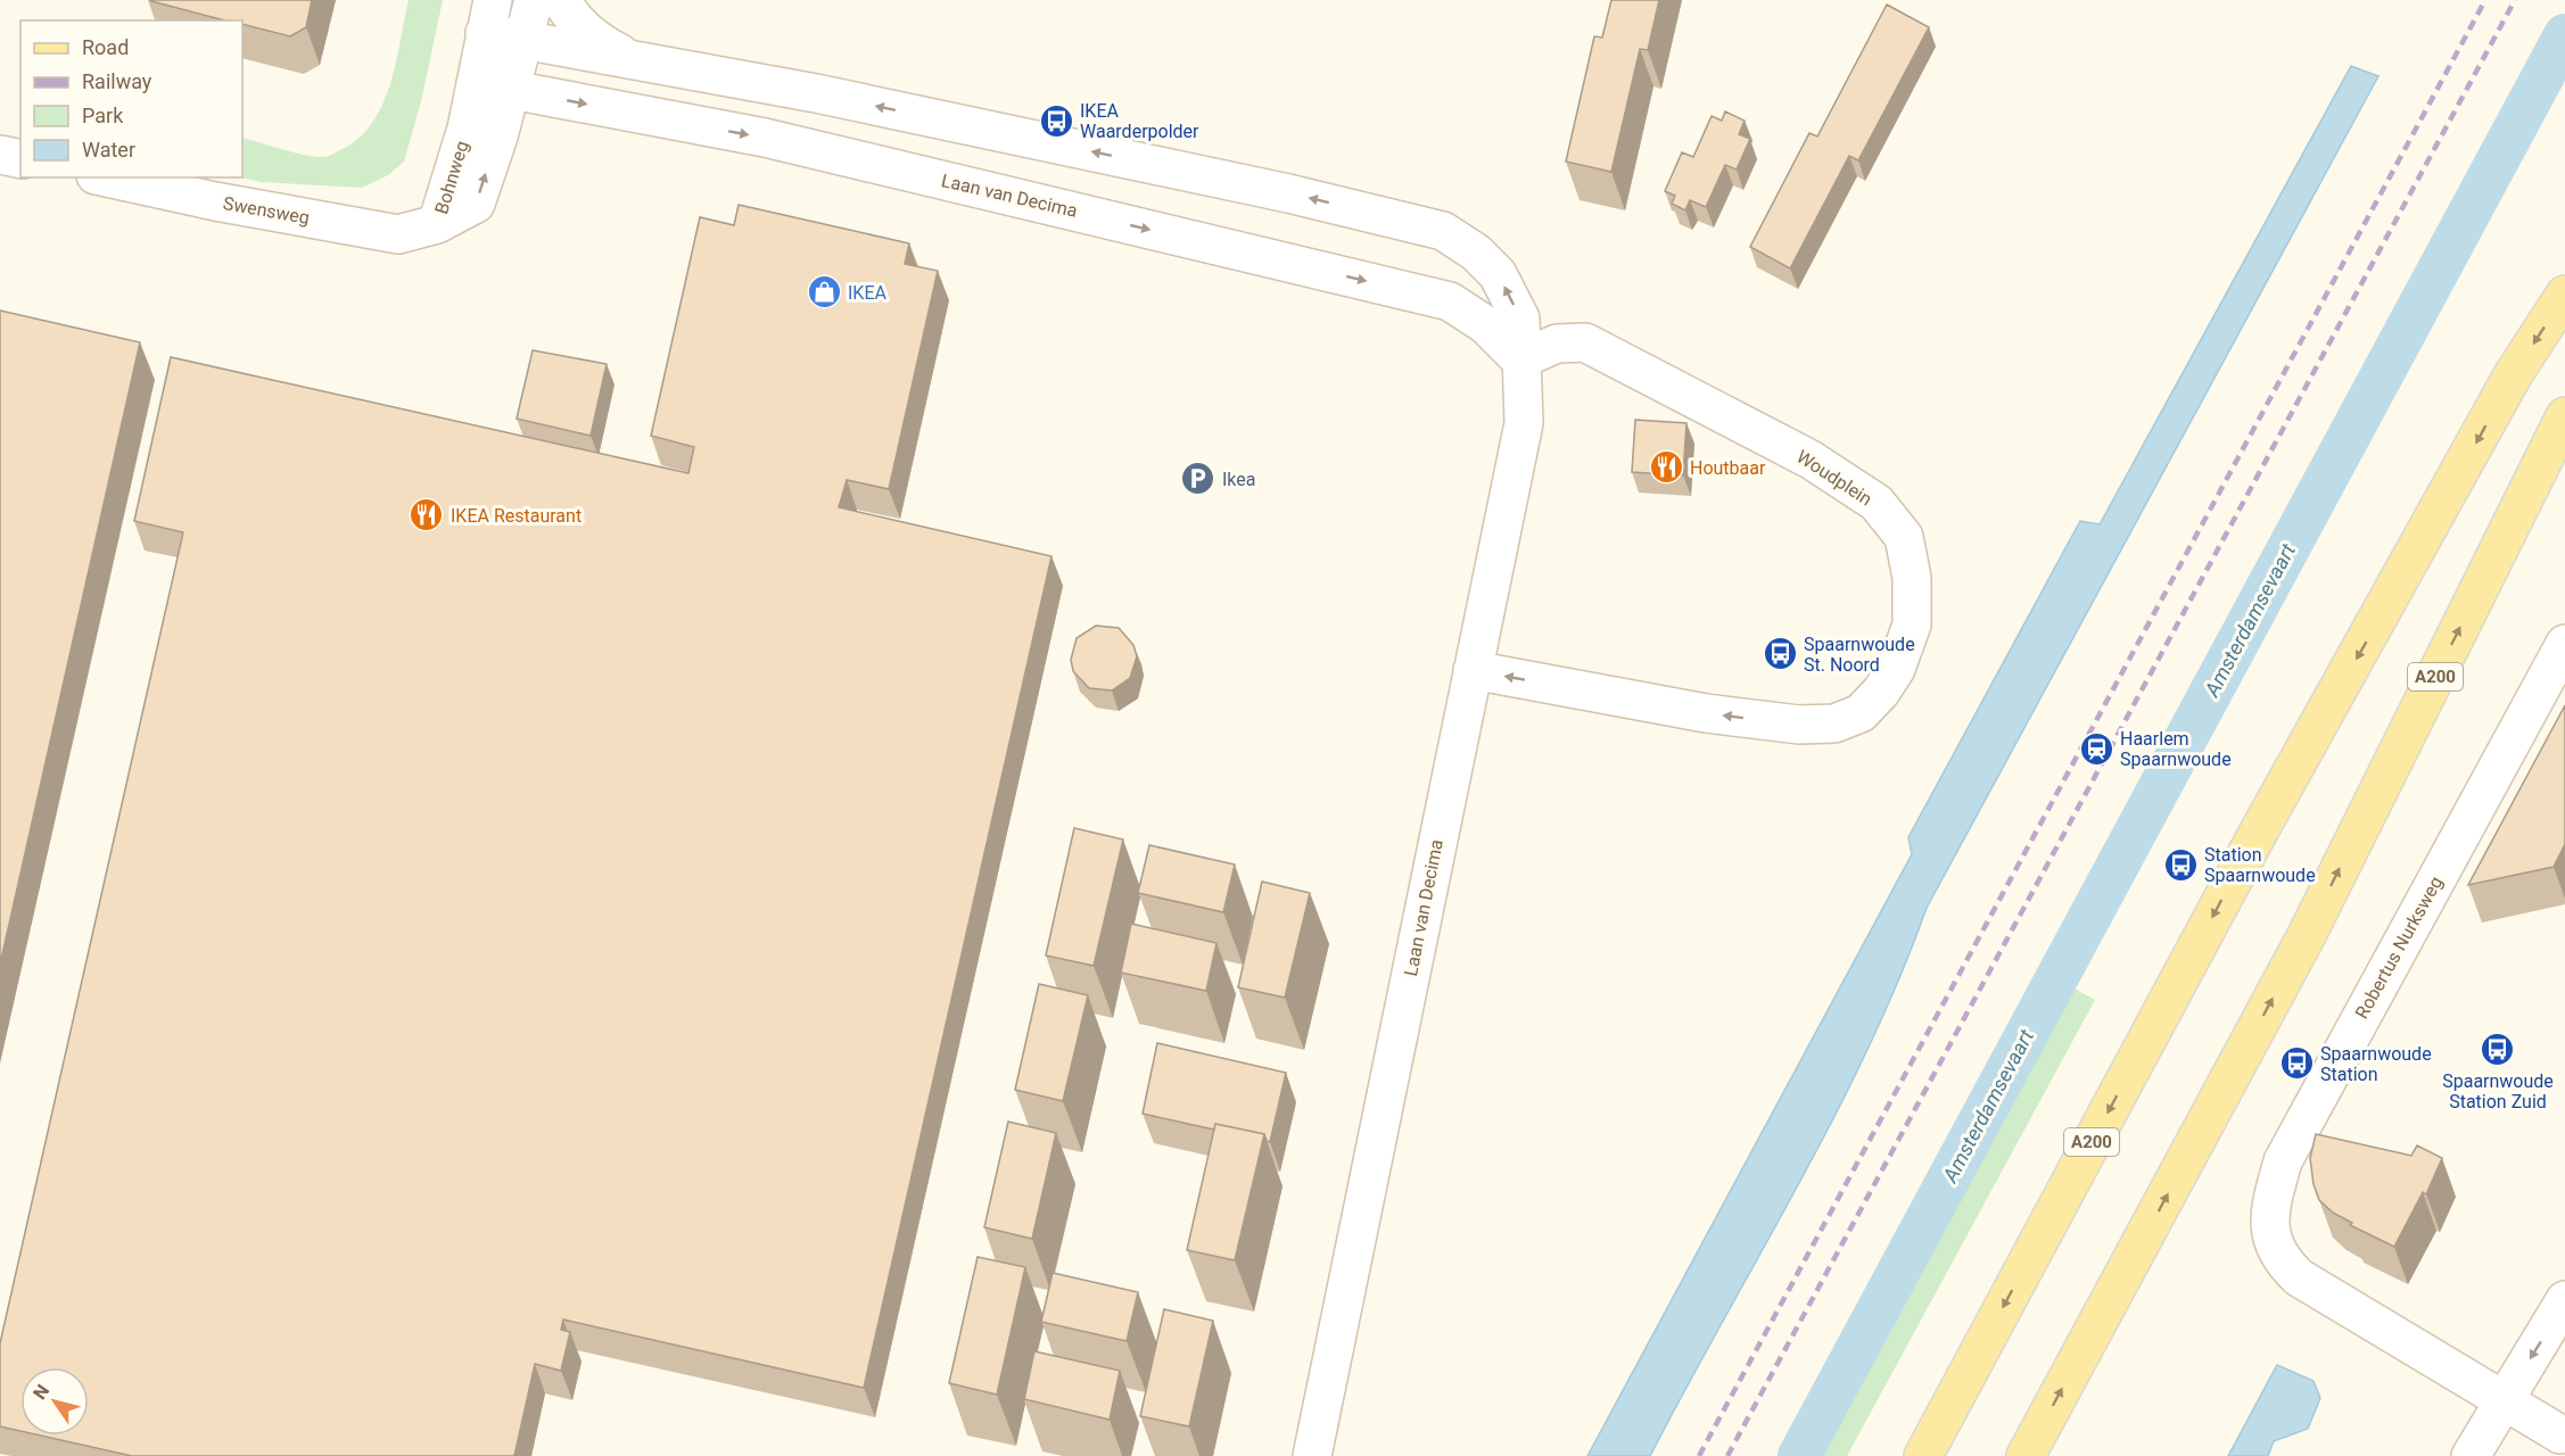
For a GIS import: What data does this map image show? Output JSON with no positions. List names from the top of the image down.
{
  "streets": {
    "main road": ["A200"],
    "street": [
      "Bohnweg",
      "Laan van Decima",
      "Swensweg",
      "Woudplein",
      "Robertus Nurksweg"
    ]
  },
  "crossings": [
    ["Bohnweg", "Laan van Decima"],
    ["Bohnweg", "Swensweg"],
    ["Laan van Decima", "Woudplein"]
  ],
  "water": ["Amsterdamsevaart"],
  "places": {
    "bus stop": [
      "IKEA Waarderpolder",
      "Spaarnwoude St. Noord",
      "Station Spaarnwoude",
      "Spaarnwoude Station Zuid",
      "Spaarnwoude Station"
    ],
    "shop": ["IKEA"],
    "restaurant": ["Houtbaar", "IKEA Restaurant"],
    "parking": ["Ikea"],
    "station": ["Haarlem Spaarnwoude"]
  },
  "legend": [
    "Road",
    "Railway",
    "Park",
    "Water"
  ],
  "north": "top left"
}
